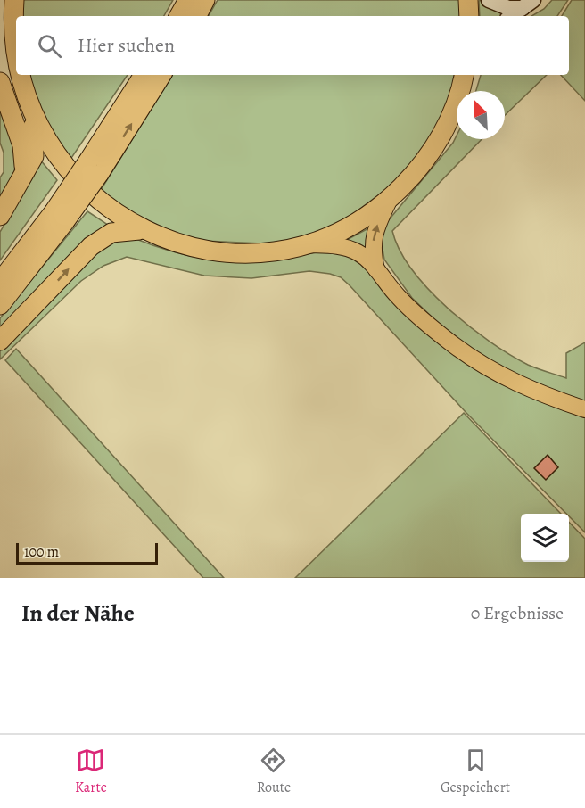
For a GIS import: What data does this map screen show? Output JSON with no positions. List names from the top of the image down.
{
  "scale_bar": "100 m",
  "north": "top left",
  "page": {
    "search": "Hier suchen",
    "scale": "100 m",
    "heading": ["In der Nähe", "0 Ergebnisse"],
    "nav": ["Karte", "Route", "Gespeichert"]
  }
}
